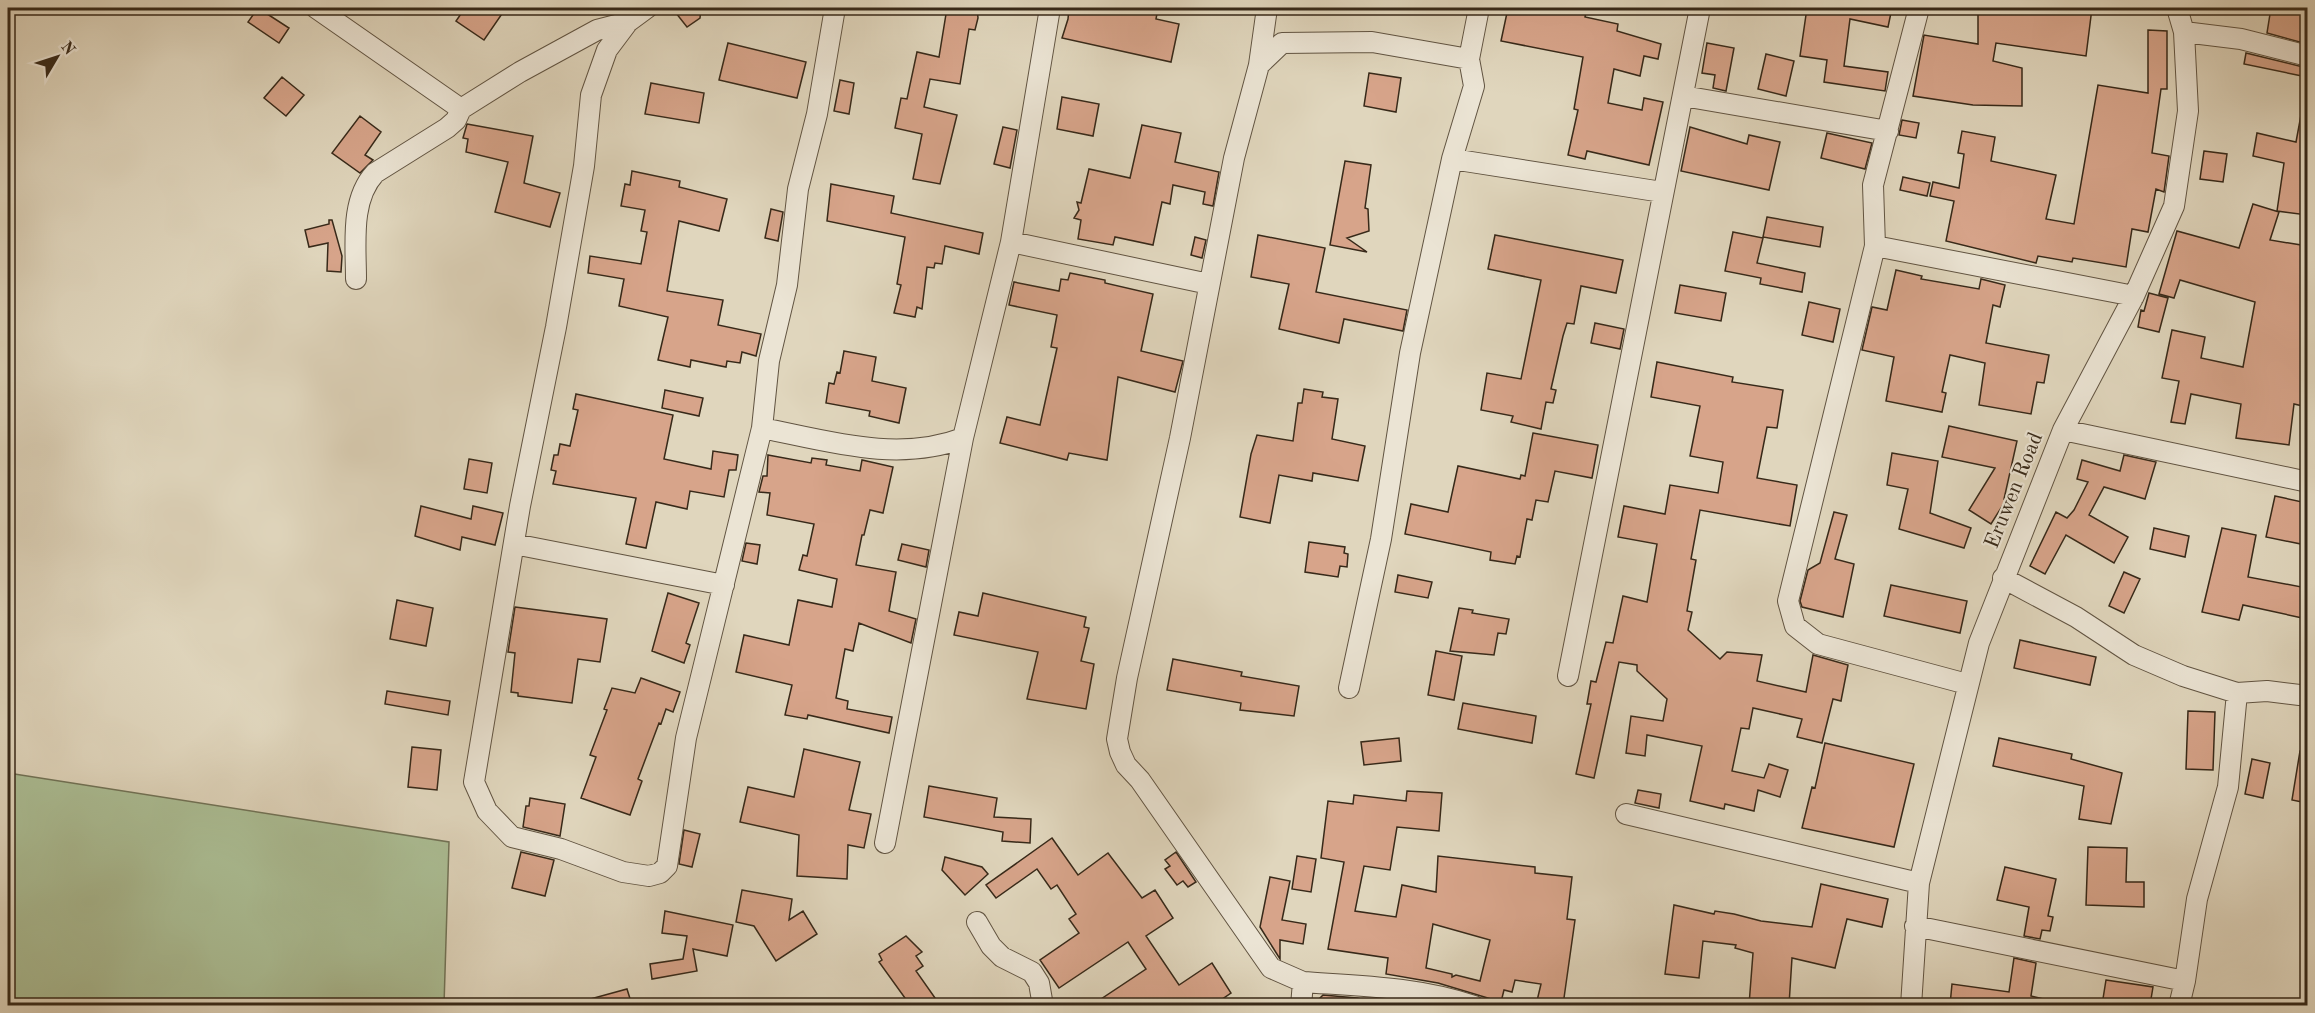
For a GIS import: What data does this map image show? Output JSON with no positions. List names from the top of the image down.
{
  "streets": {
    "street": ["Eruwen Road"]
  },
  "north": "top right"
}
